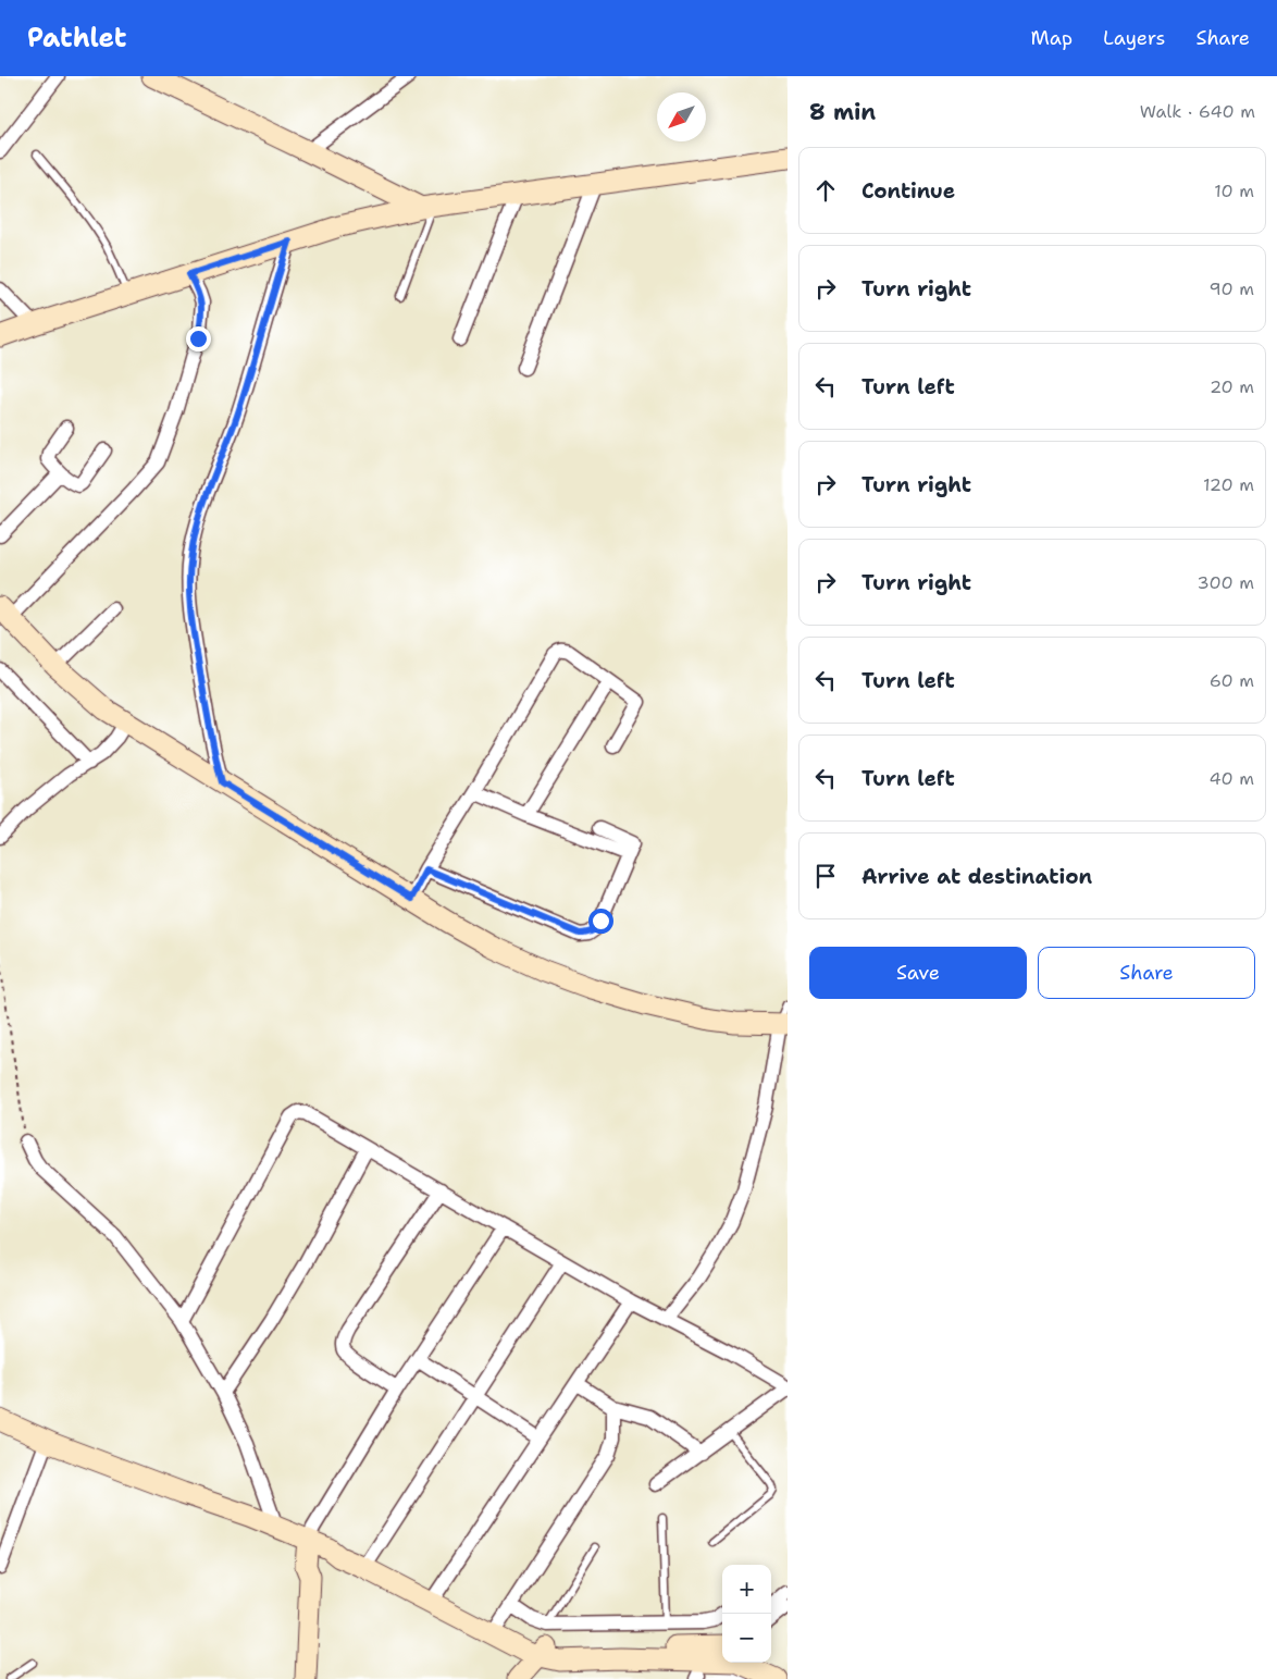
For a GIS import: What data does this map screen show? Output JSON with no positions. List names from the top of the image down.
{
  "north": "bottom left",
  "page": {
    "header": "Pathlet",
    "nav": ["Map", "Layers", "Share"],
    "heading": ["8 min", "Walk · 640 m"],
    "list": [
      ["Continue", "10 m"],
      ["Turn right", "90 m"],
      ["Turn left", "20 m"],
      ["Turn right", "120 m"],
      ["Turn right", "300 m"],
      ["Turn left", "60 m"],
      ["Turn left", "40 m"],
      "Arrive at destination"
    ],
    "buttons": ["Save", "Share"],
    "map_buttons": ["+", "−"]
  }
}
